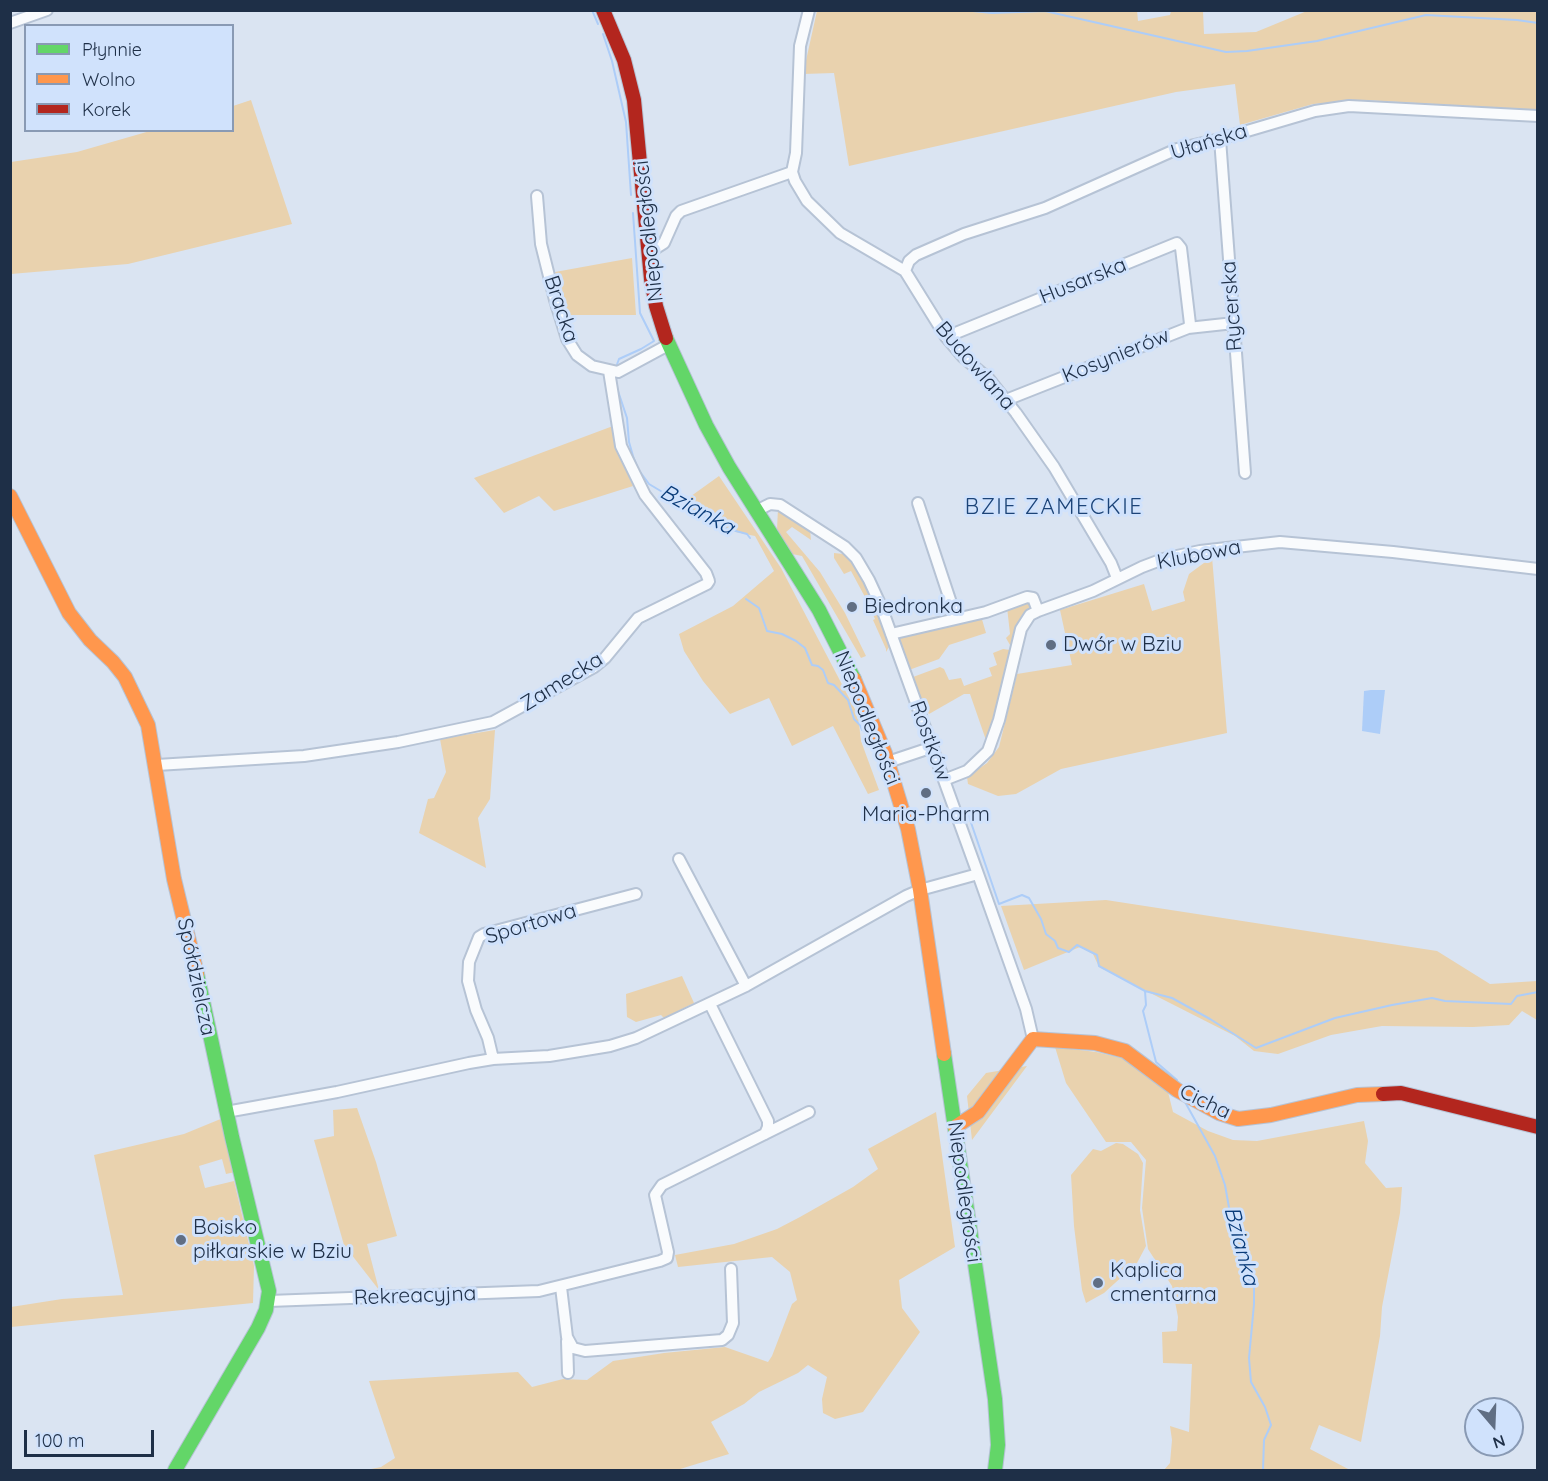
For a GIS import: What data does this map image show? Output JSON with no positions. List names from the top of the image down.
{
  "streets": {
    "street": [
      "Ułańska",
      "Niepodległości",
      "Husarska",
      "Rycerska",
      "Bracka",
      "Kosynierów",
      "Budowlana",
      "Klubowa",
      "Zamecka",
      "Rostków",
      "Sportowa",
      "Spółdzielcza",
      "Cicha",
      "Rekreacyjna"
    ]
  },
  "crossings": [
    ["Ułańska", "Rycerska"],
    ["Ułańska", "Budowlana"],
    ["Niepodległości", "Rostków"],
    ["Husarska", "Kosynierów"],
    ["Husarska", "Budowlana"],
    ["Bracka", "Zamecka"],
    ["Kosynierów", "Budowlana"],
    ["Budowlana", "Klubowa"],
    ["Zamecka", "Spółdzielcza"],
    ["Rostków", "Cicha"],
    ["Spółdzielcza", "Rekreacyjna"]
  ],
  "districts": ["BZIE ZAMECKIE"],
  "water": ["Bzianka"],
  "places": [
    "Biedronka",
    "Dwór w Bziu",
    "Maria-Pharm",
    "Boisko piłkarskie w Bziu",
    "Kaplica cmentarna"
  ],
  "legend": ["Płynnie", "Wolno", "Korek"],
  "scale_bar": "100 m",
  "north": "bottom"
}
